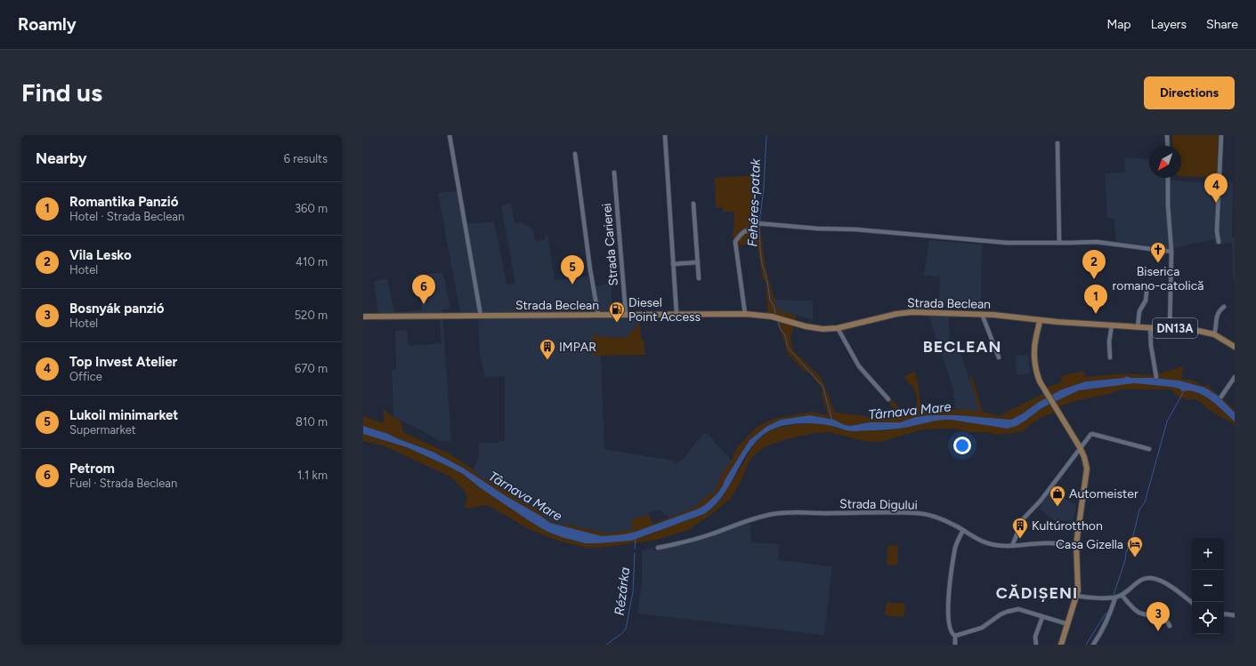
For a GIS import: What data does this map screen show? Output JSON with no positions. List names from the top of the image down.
{
  "streets": {
    "main road": ["Strada Beclean", "DN13A"],
    "street": ["Strada Carierei", "Strada Digului"]
  },
  "crossings": [
    ["Strada Carierei", "Strada Beclean"]
  ],
  "districts": ["BECLEAN", "CĂDIȘENI"],
  "water": ["Fehéres-patak", "Târnava Mare", "Rézárka"],
  "places": {
    "church": ["Biserica romano-catolică"],
    "fuel station": ["Diesel Point Access"],
    "building": ["IMPAR", "Kultúrotthon"],
    "shop": ["Automeister"],
    "hotel": ["Casa Gizella"]
  },
  "north": "bottom left",
  "page": {
    "header": "Roamly",
    "nav": ["Map", "Layers", "Share"],
    "buttons": "Directions",
    "title": "Find us",
    "heading": ["Nearby", "6 results"],
    "pins": [
      "4",
      "2",
      "5",
      "6",
      "1",
      "3"
    ],
    "list": [
      {
        "mark": "1",
        "name": "Romantika Panzió",
        "note": "Hotel · Strada Beclean",
        "value": "360 m"
      },
      {
        "mark": "2",
        "name": "Vila Lesko",
        "note": "Hotel",
        "value": "410 m"
      },
      {
        "mark": "3",
        "name": "Bosnyák panzió",
        "note": "Hotel",
        "value": "520 m"
      },
      {
        "mark": "4",
        "name": "Top Invest Atelier",
        "note": "Office",
        "value": "670 m"
      },
      {
        "mark": "5",
        "name": "Lukoil minimarket",
        "note": "Supermarket",
        "value": "810 m"
      },
      {
        "mark": "6",
        "name": "Petrom",
        "note": "Fuel · Strada Beclean",
        "value": "1.1 km"
      }
    ],
    "map_buttons": ["+", "−"]
  }
}
